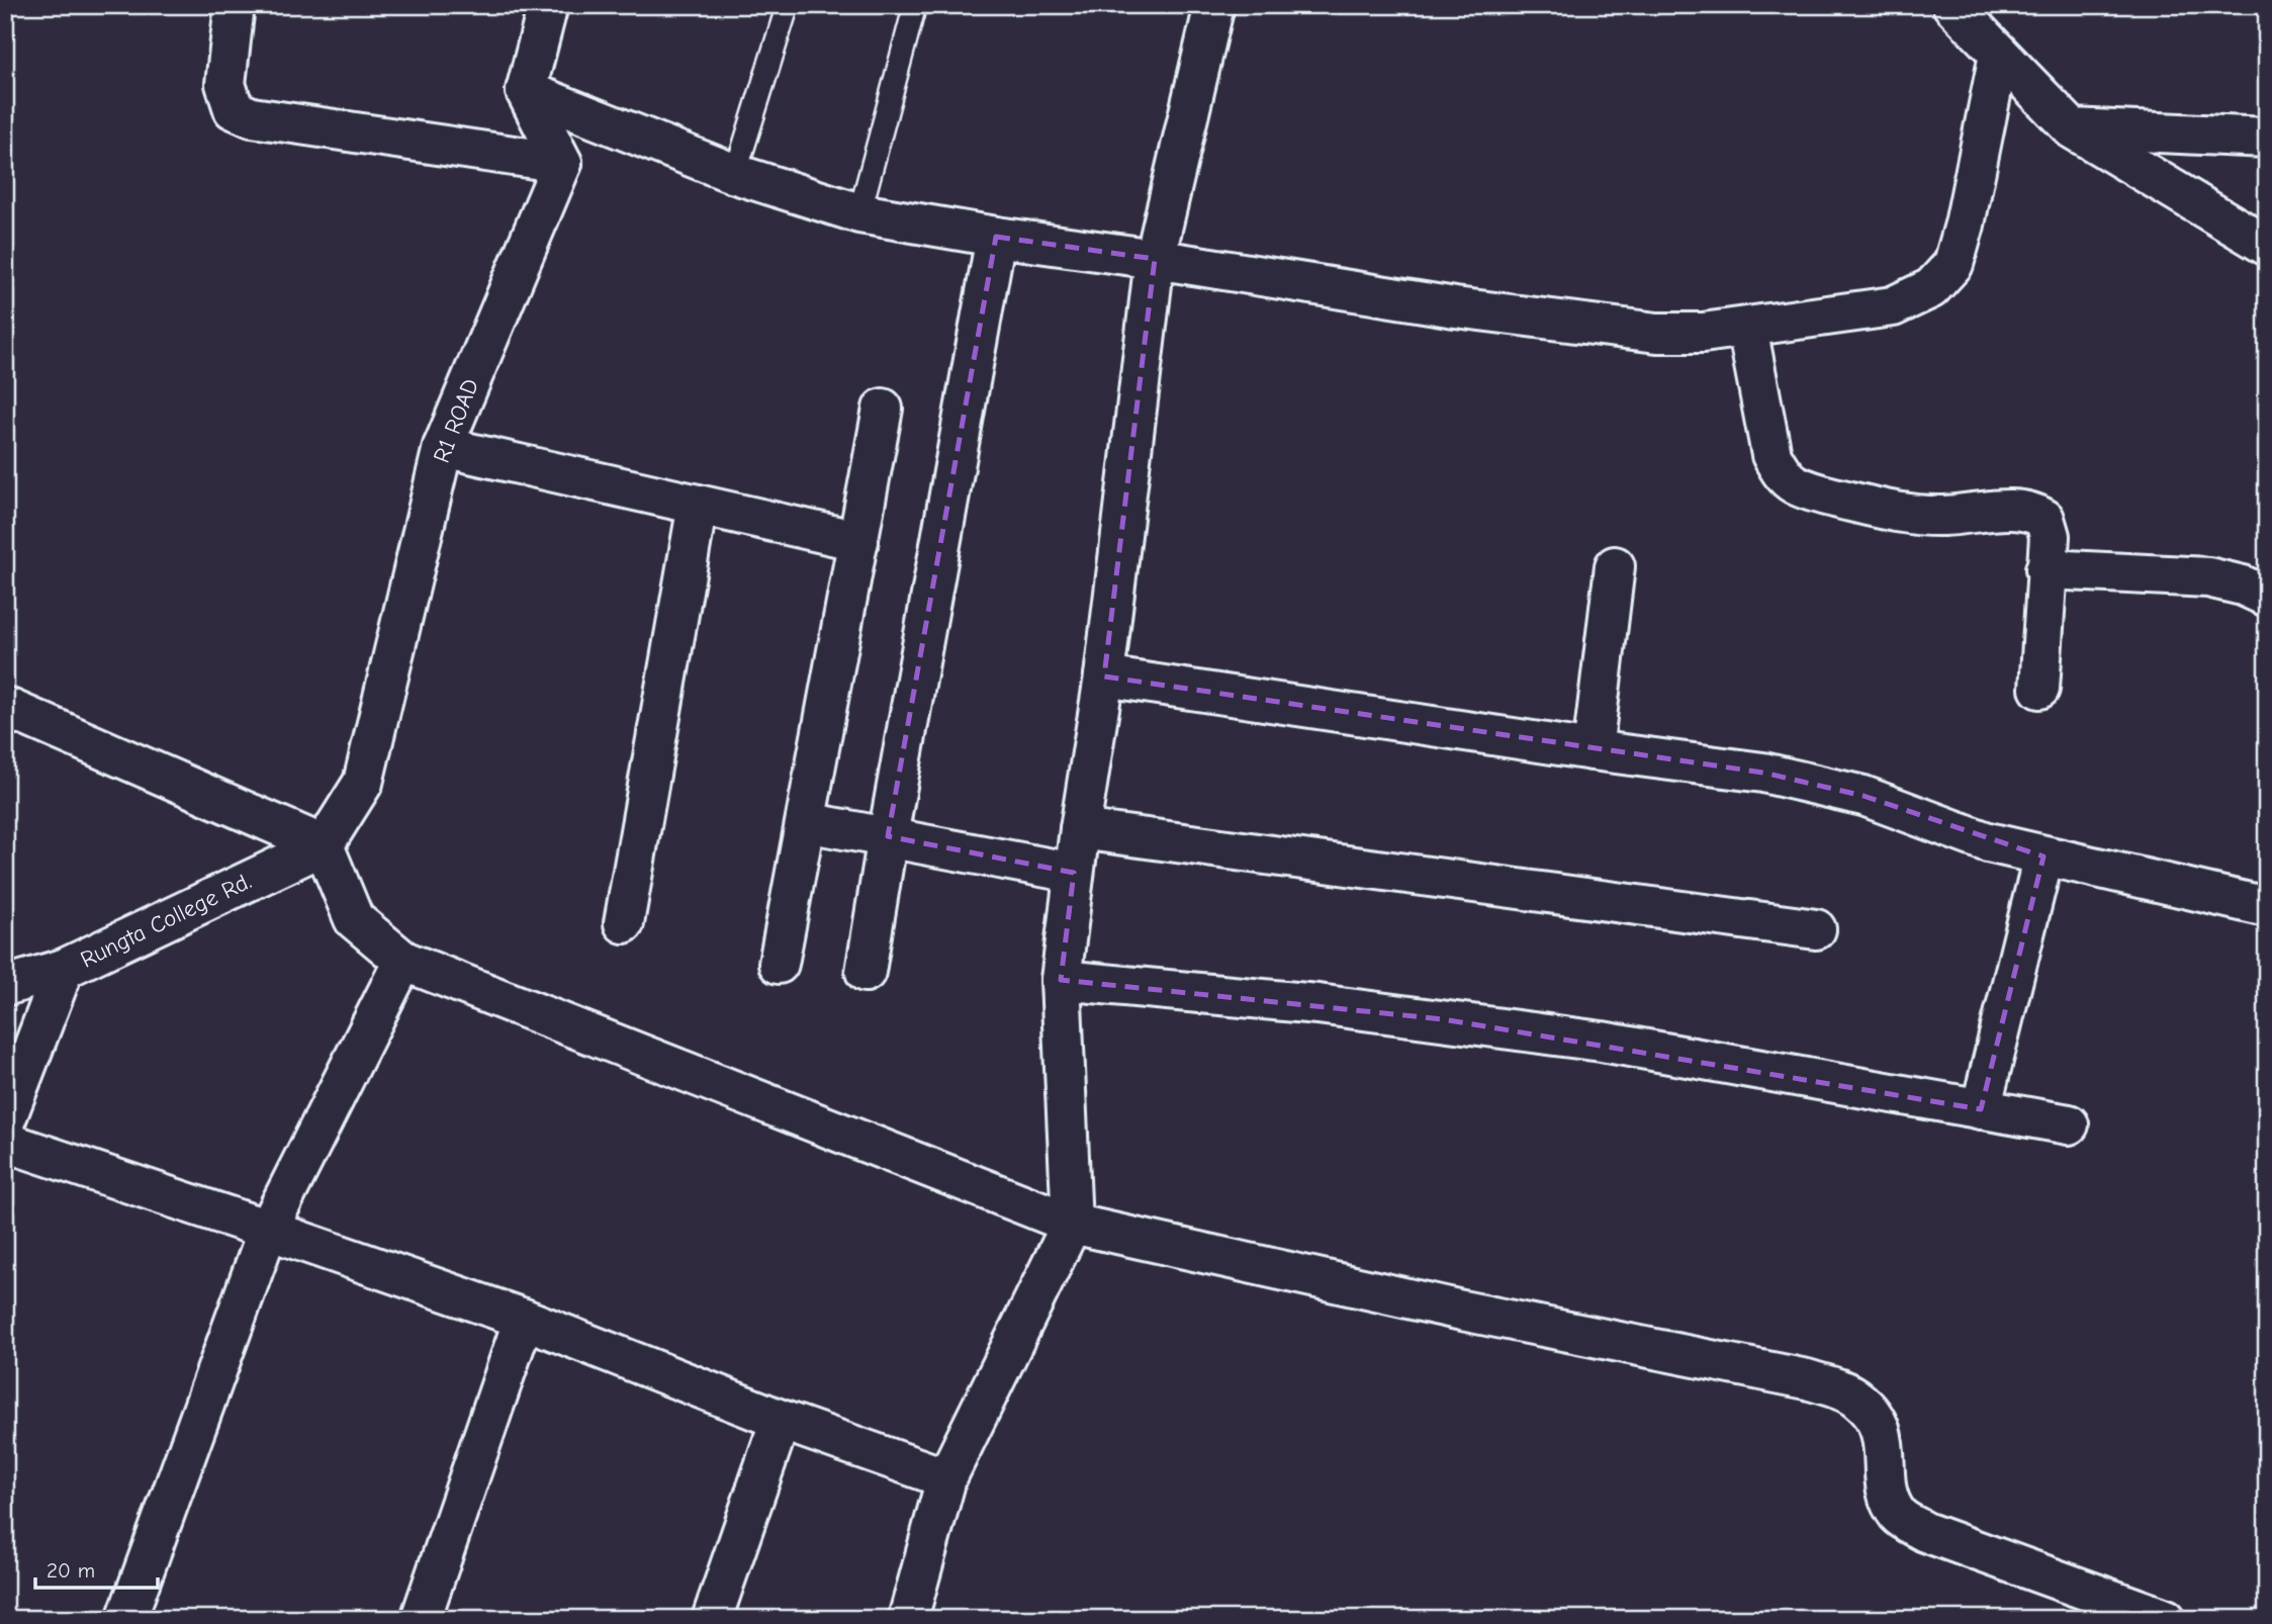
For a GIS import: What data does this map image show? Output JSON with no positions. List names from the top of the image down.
{
  "streets": {
    "street": ["R1 ROAD", "Rungta College Rd."]
  },
  "crossings": [
    ["R1 ROAD", "Rungta College Rd."]
  ],
  "scale_bar": "20 m"
}
